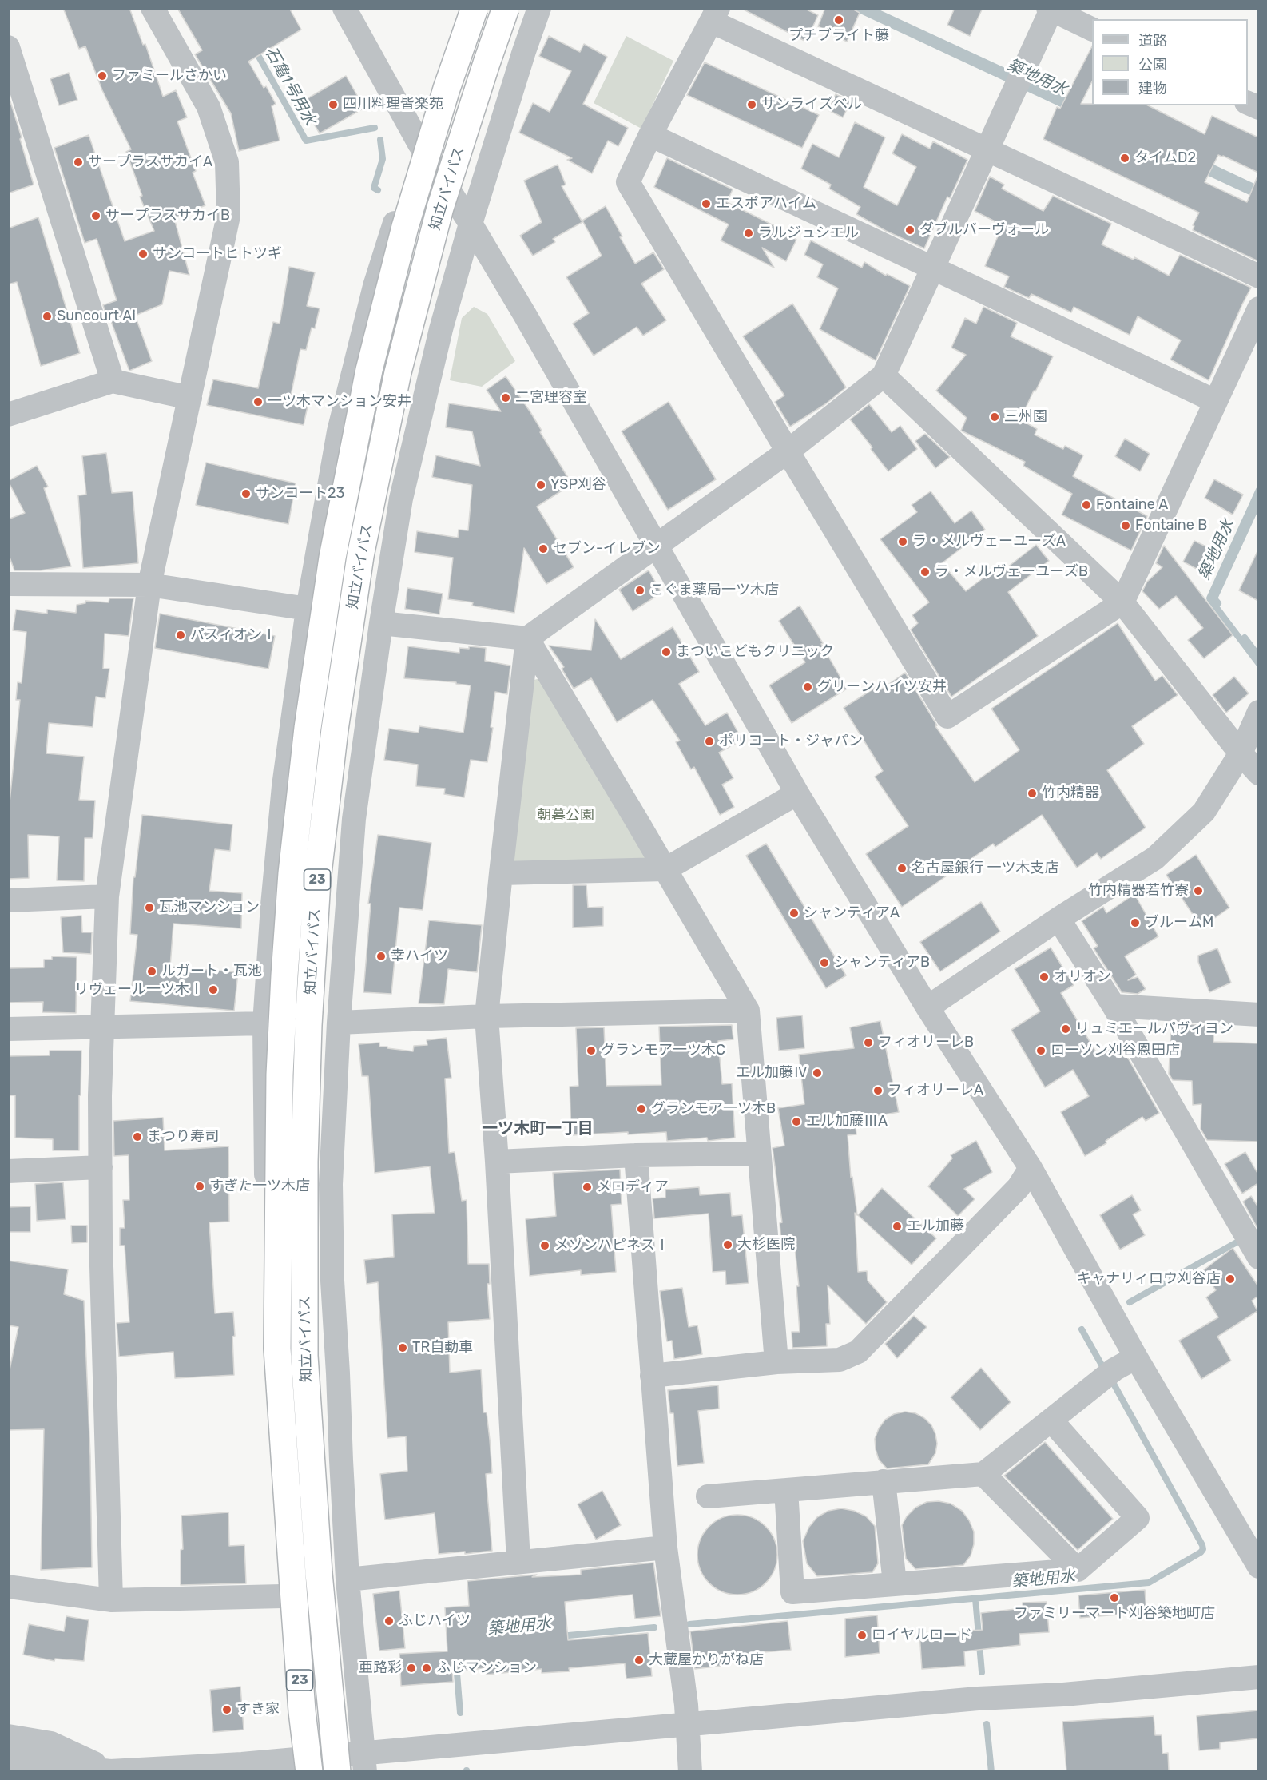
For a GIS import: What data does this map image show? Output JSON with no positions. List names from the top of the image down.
{
  "streets": {
    "highway": ["知立バイパス", "23"]
  },
  "districts": ["一ツ木町一丁目"],
  "water": ["築地用水", "石亀1号用水"],
  "parks": ["朝暮公園"],
  "places": [
    "プチブライト藤",
    "ファミールさかい",
    "四川料理皆楽苑",
    "サンライズベル",
    "タイムD2",
    "サープラスサカイA",
    "エスポアハイム",
    "サープラスサカイB",
    "ダブルバーヴォール",
    "ラルジュシエル",
    "サンコートヒトツギ",
    "Suncourt Ai",
    "二宮理容室",
    "一ツ木マンション安井",
    "三州園",
    "YSP刈谷",
    "サンコート23",
    "Fontaine A",
    "Fontaine B",
    "ラ・メルヴェーユーズA",
    "セブン-イレブン",
    "ラ・メルヴェーユーズB",
    "こぐま薬局一ツ木店",
    "パスィオンⅠ",
    "まついこどもクリニック",
    "グリーンハイツ安井",
    "ポリコート・ジャパン",
    "竹内精器",
    "名古屋銀行 一ツ木支店",
    "竹内精器若竹寮",
    "瓦池マンション",
    "シャンティアA",
    "ブルームM",
    "幸ハイツ",
    "シャンティアB",
    "ルガート・瓦池",
    "オリオン",
    "リヴェール一ツ木Ⅰ",
    "リュミエールパヴィヨン",
    "フィオリーレB",
    "グランモア一ツ木C",
    "ローソン刈谷恩田店",
    "エル加藤Ⅳ",
    "フィオリーレA",
    "グランモア一ツ木B",
    "エル加藤ⅢA",
    "まつり寿司",
    "すぎた一ツ木店",
    "メロディア",
    "エル加藤",
    "大杉医院",
    "メゾンハピネスⅠ",
    "キャナリィロウ刈谷店",
    "TR自動車",
    "ファミリーマート刈谷築地町店",
    "ふじハイツ",
    "ロイヤルロード",
    "大蔵屋かりがね店",
    "亜路彩",
    "ふじマンション",
    "すき家"
  ],
  "legend": ["道路", "公園", "建物"]
}
